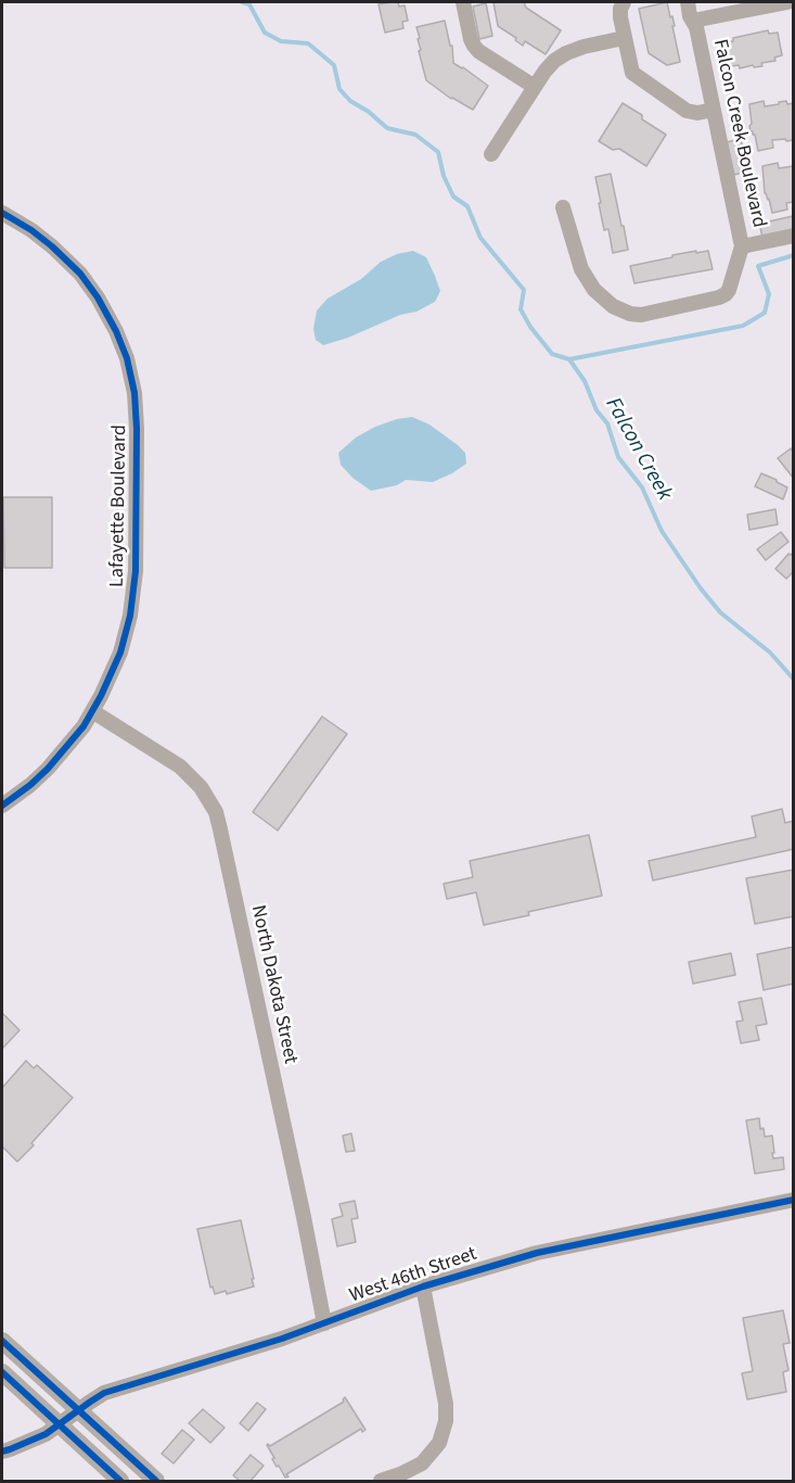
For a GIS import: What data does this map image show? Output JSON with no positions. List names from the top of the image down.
{
  "streets": {
    "street": [
      "Falcon Creek Boulevard",
      "Lafayette Boulevard",
      "North Dakota Street",
      "West 46th Street"
    ]
  },
  "crossings": [
    ["Lafayette Boulevard", "North Dakota Street"],
    ["North Dakota Street", "West 46th Street"]
  ],
  "water": ["Falcon Creek"]
}
